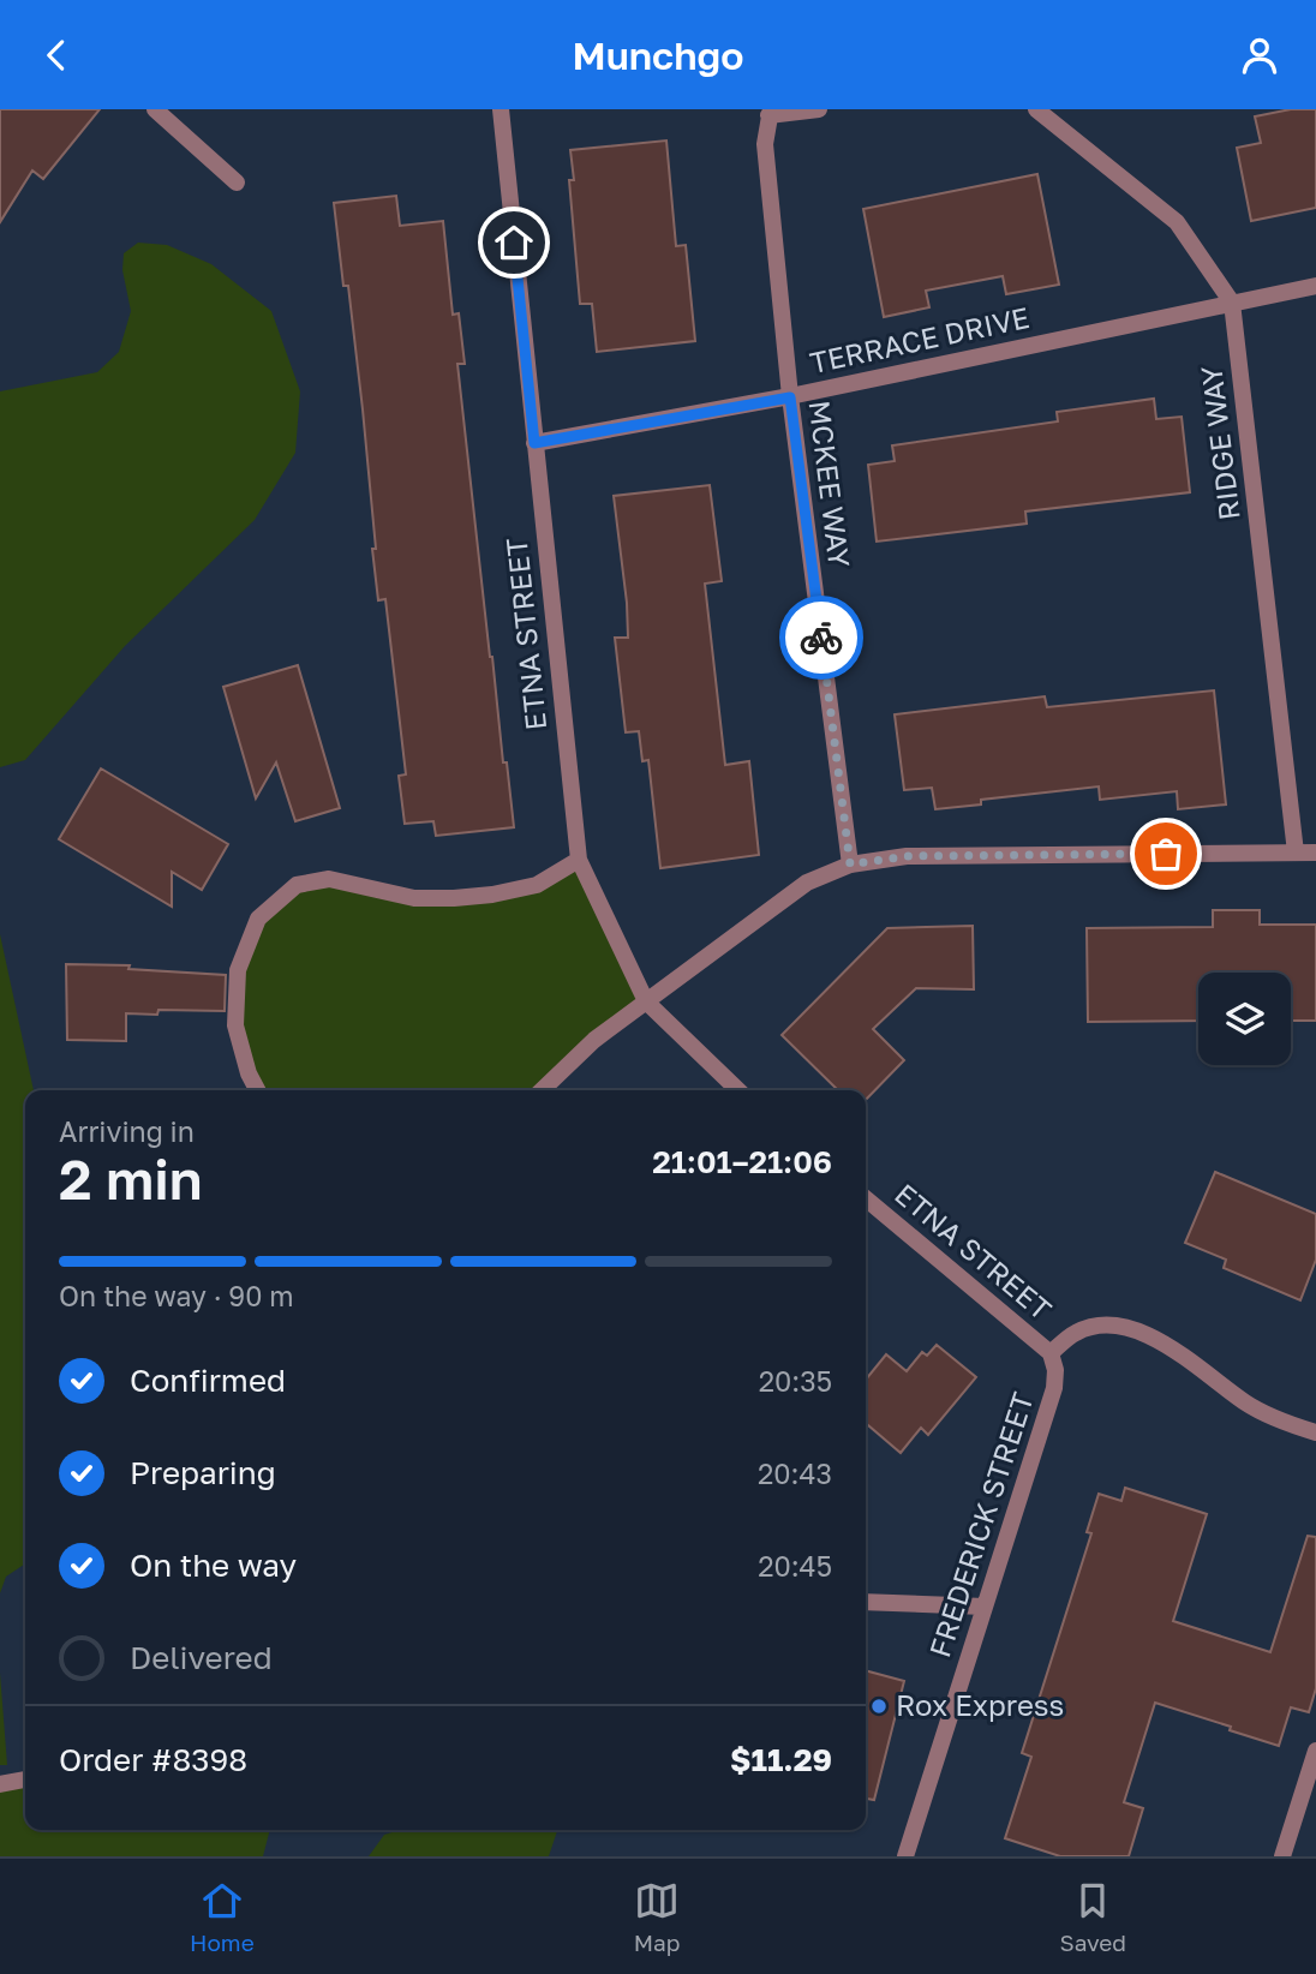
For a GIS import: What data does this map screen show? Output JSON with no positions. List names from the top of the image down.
{
  "streets": {
    "street": [
      "TERRACE DRIVE",
      "RIDGE WAY",
      "MCKEE WAY",
      "ETNA STREET",
      "FREDERICK STREET"
    ]
  },
  "crossings": [
    ["TERRACE DRIVE", "RIDGE WAY"],
    ["TERRACE DRIVE", "MCKEE WAY"],
    ["TERRACE DRIVE", "ETNA STREET"],
    ["ETNA STREET", "FREDERICK STREET"]
  ],
  "places": ["Rox Express"],
  "page": {
    "header": "Munchgo",
    "heading": ["2 min", "Arriving in", "21:01–21:06"],
    "panel": ["Order #8398", "$11.29"],
    "bar": "On the way · 90 m",
    "list": [
      ["Confirmed", "20:35"],
      ["Preparing", "20:43"],
      ["On the way", "20:45"],
      "Delivered"
    ],
    "tabs": ["Home", "Map", "Saved"]
  }
}
